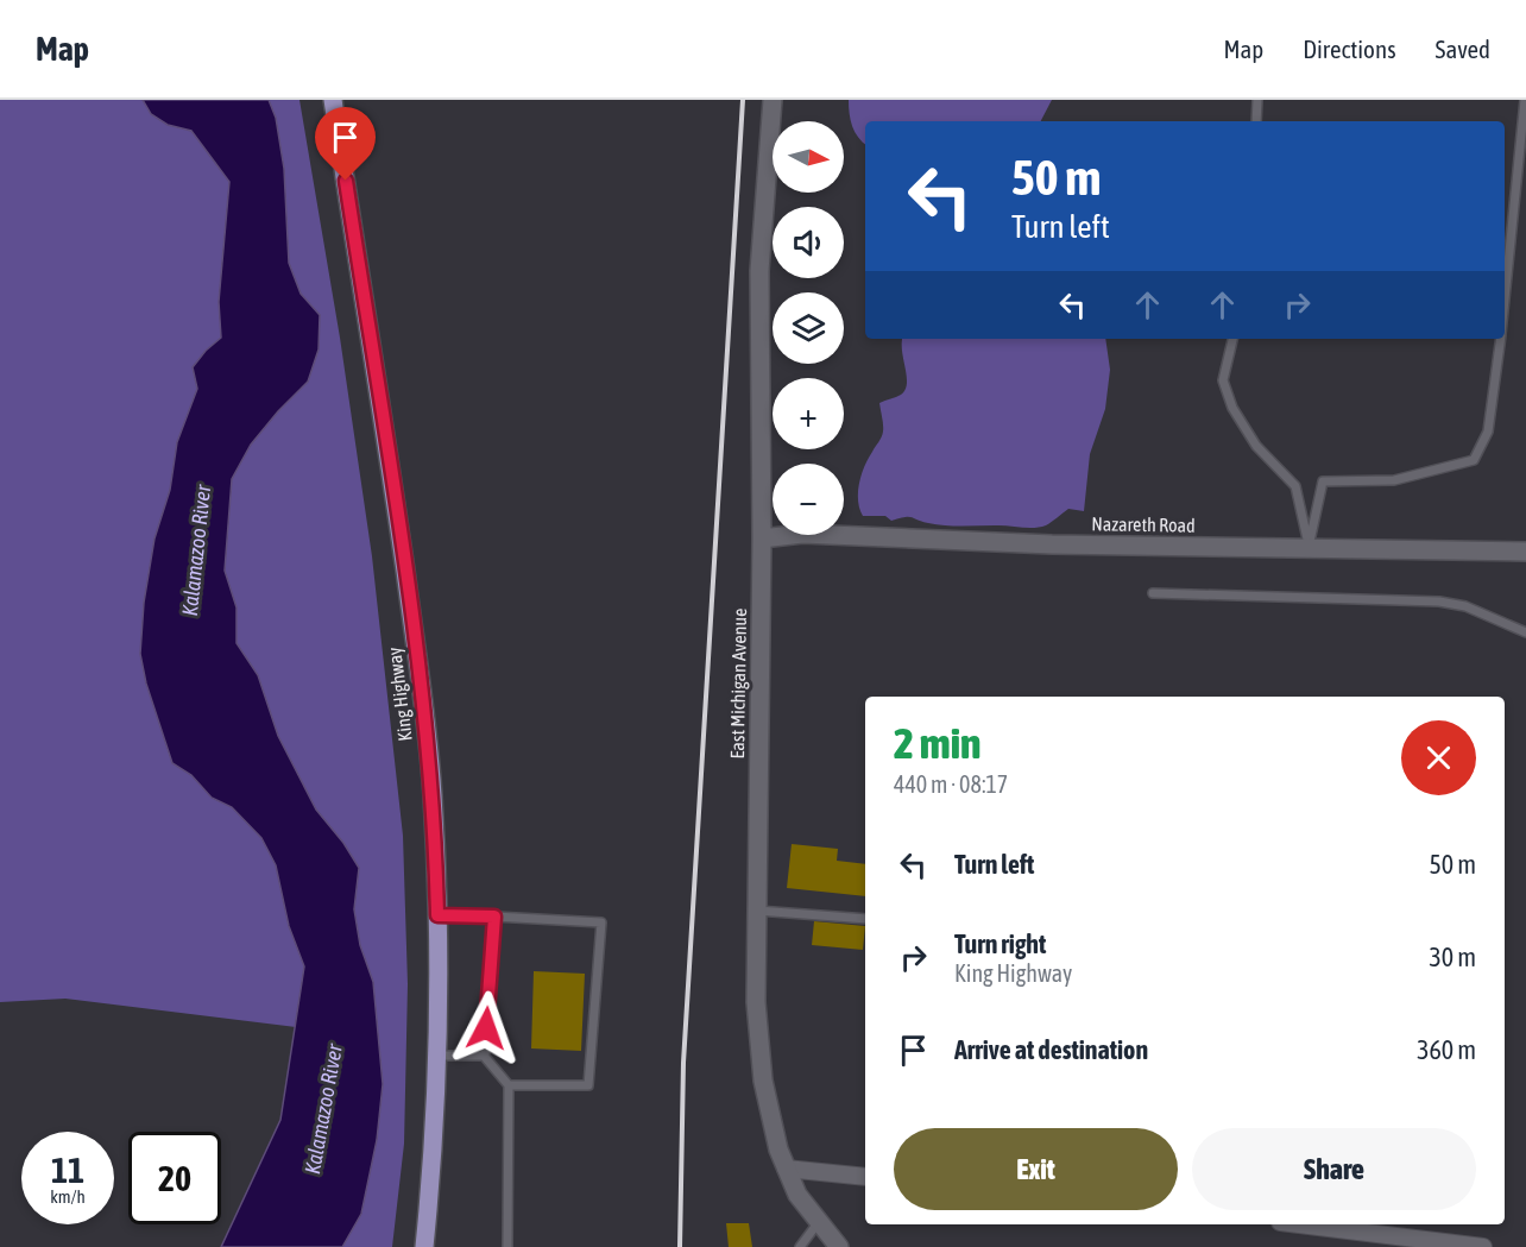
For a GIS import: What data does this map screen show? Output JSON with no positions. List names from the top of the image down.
{
  "streets": {
    "main road": ["King Highway"],
    "street": ["Nazareth Road", "East Michigan Avenue"]
  },
  "crossings": [
    ["Nazareth Road", "East Michigan Avenue"]
  ],
  "water": ["Kalamazoo River"],
  "north": "right",
  "page": {
    "header": "Map",
    "nav": ["Map", "Directions", "Saved"],
    "map_buttons": ["+", "−"],
    "turn": ["50 m", "Turn left"],
    "heading": ["2 min", "440 m · 08:17"],
    "list": [
      {
        "name": "Turn left",
        "value": "50 m"
      },
      {
        "name": "Turn right",
        "note": "King Highway",
        "value": "30 m"
      },
      {
        "name": "Arrive at destination",
        "value": "360 m"
      }
    ],
    "buttons": ["Exit", "Share"],
    "speed": "11 km/h",
    "limit": "20"
  }
}
